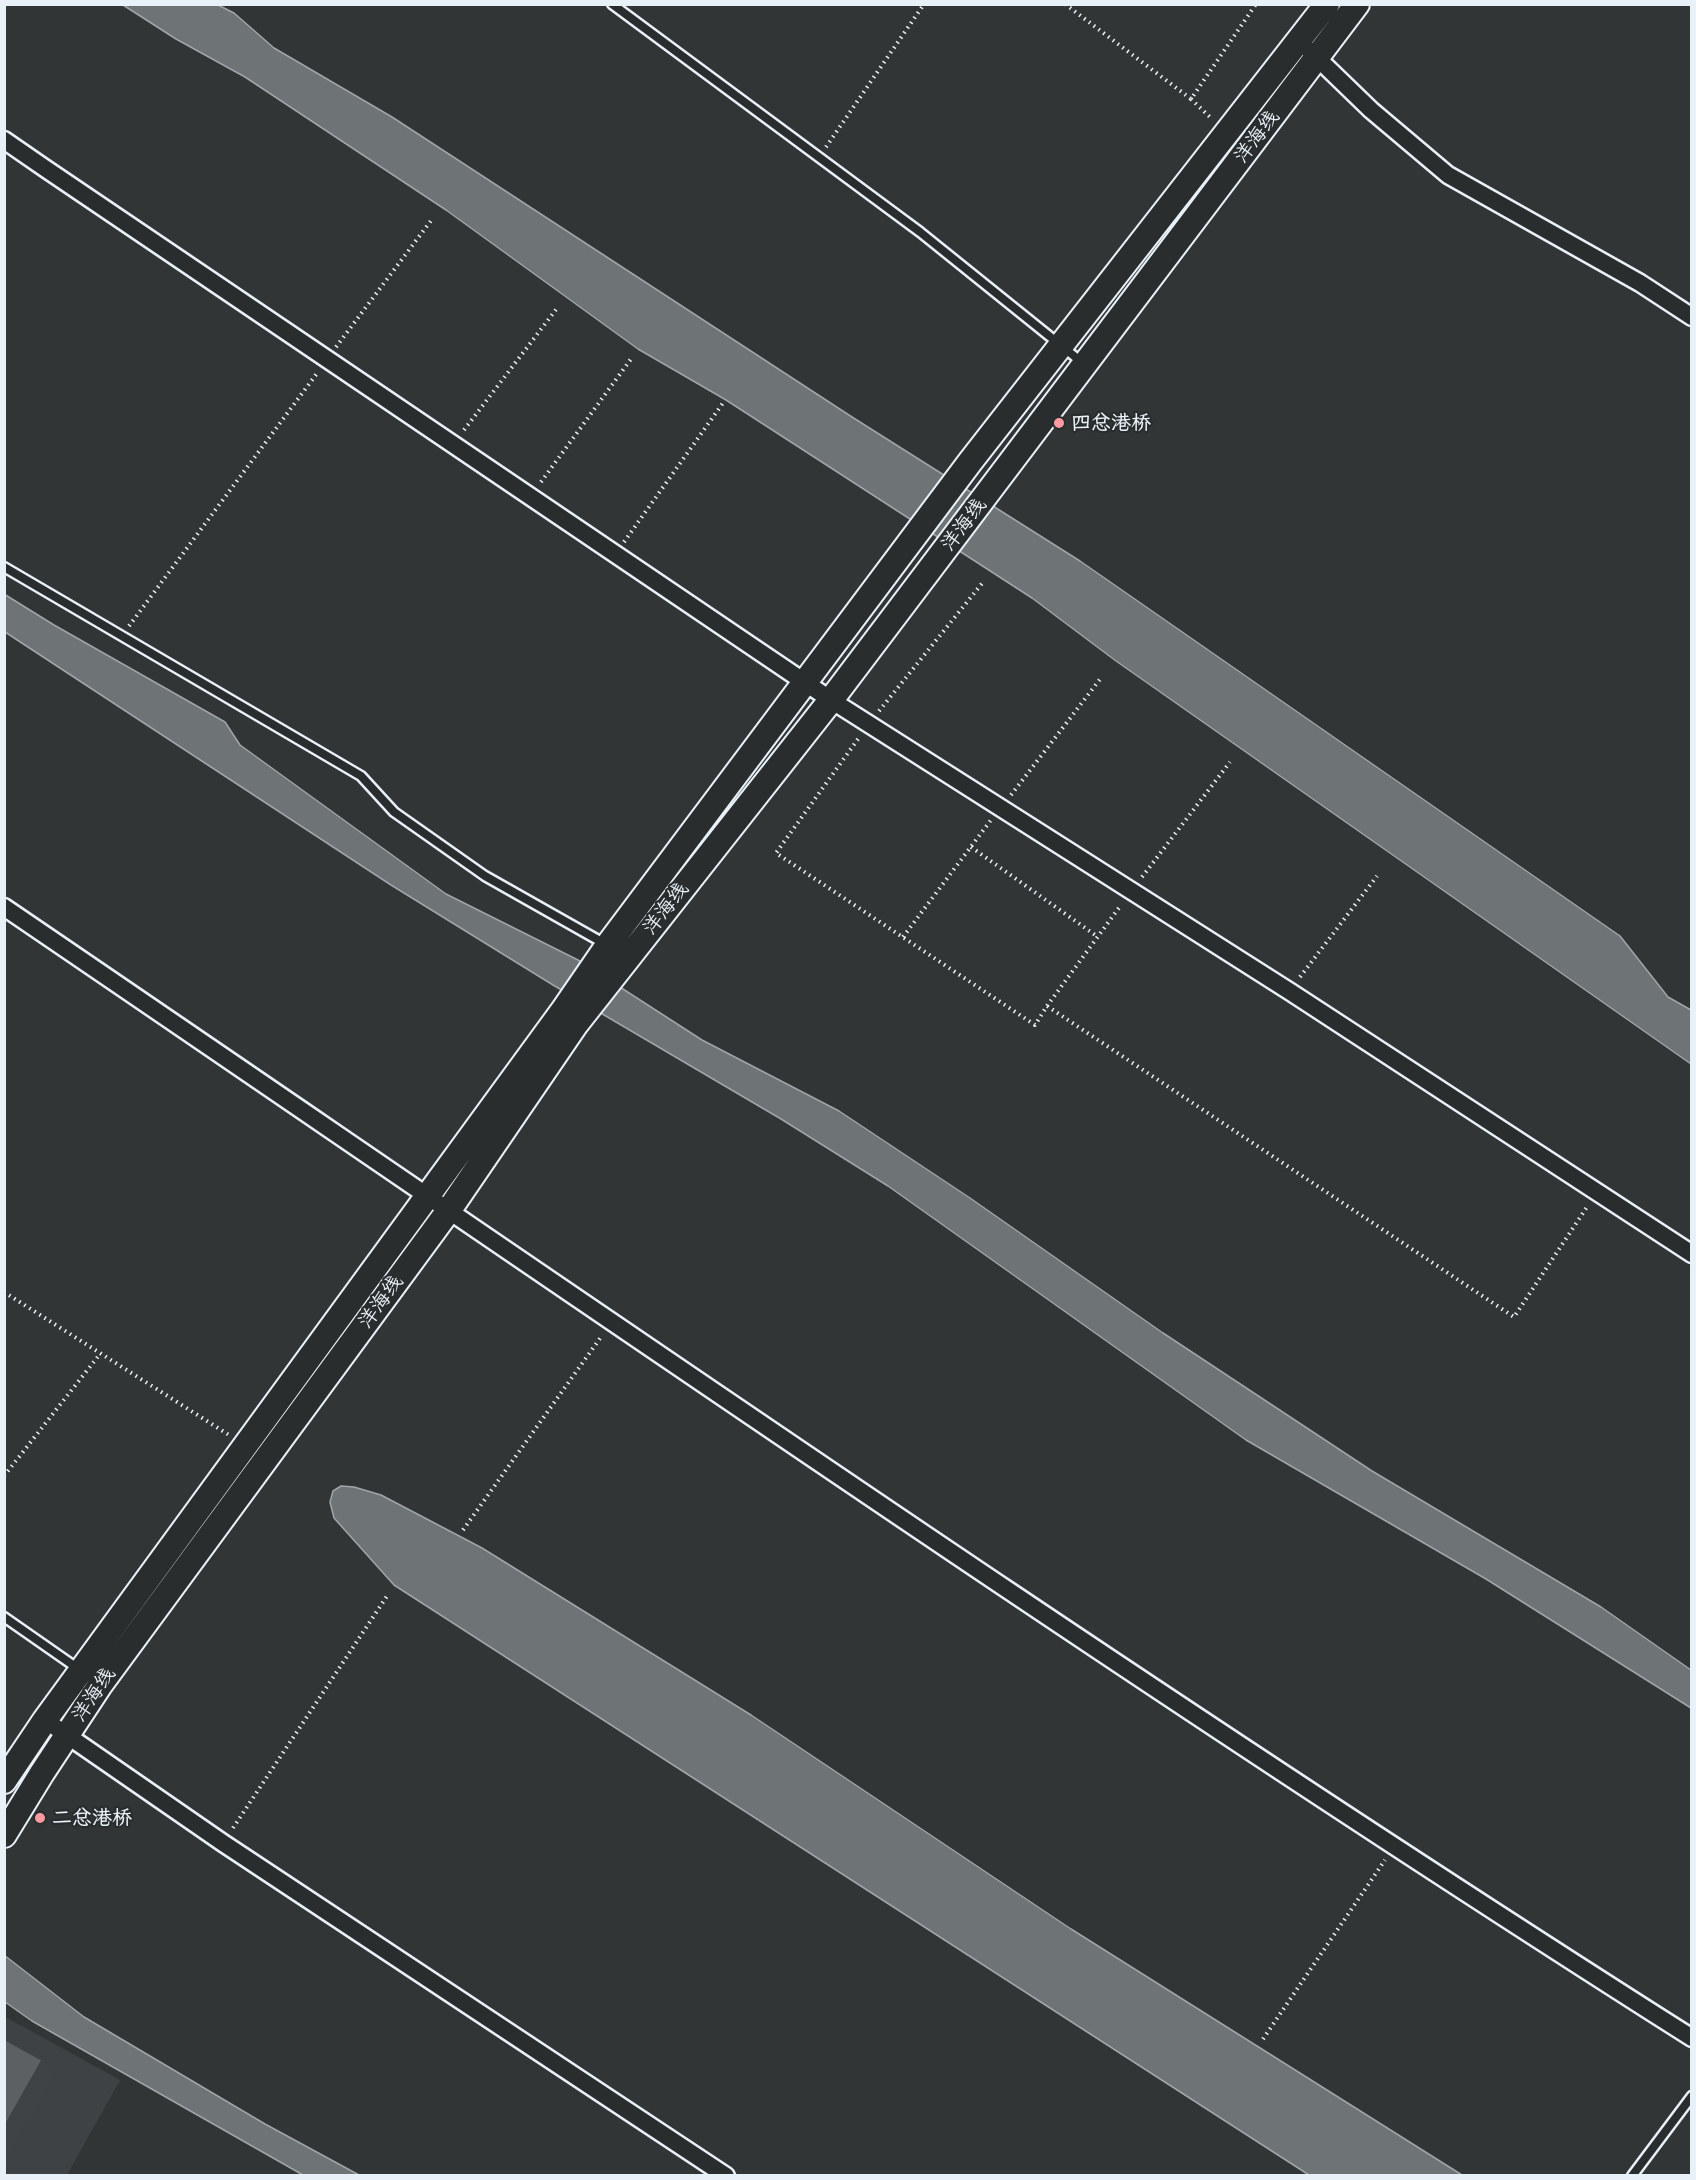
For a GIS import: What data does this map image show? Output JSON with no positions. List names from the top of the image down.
{
  "streets": {
    "main road": ["洋海线"]
  },
  "places": ["四总港桥", "二总港桥"]
}
